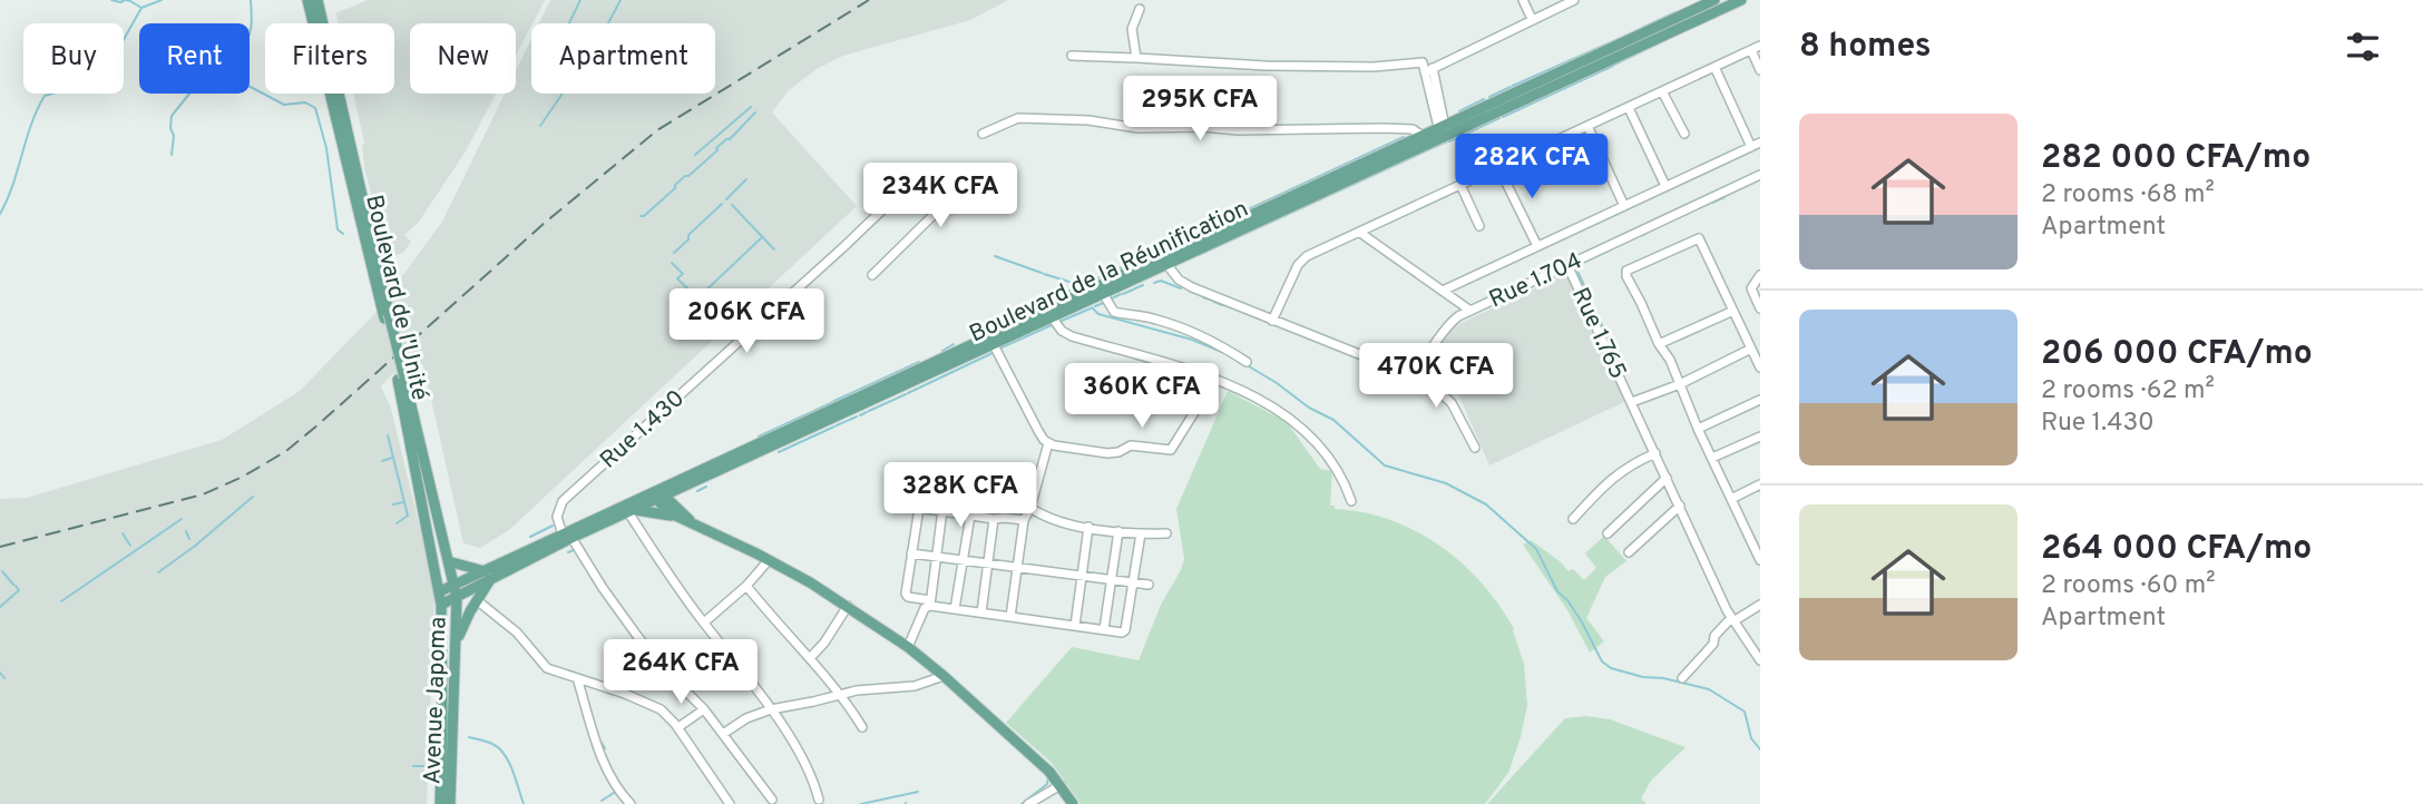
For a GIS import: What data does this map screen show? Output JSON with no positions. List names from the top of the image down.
{
  "streets": {
    "main road": ["Boulevard de la Réunification", "Boulevard de l'Unité", "Avenue Japoma"],
    "street": ["Rue 1.704", "Rue 1.765", "Rue 1.430"]
  },
  "crossings": [
    ["Boulevard de la Réunification", "Boulevard de l'Unité"],
    ["Boulevard de la Réunification", "Rue 1.430"],
    ["Boulevard de la Réunification", "Avenue Japoma"],
    ["Rue 1.704", "Rue 1.765"],
    ["Boulevard de l'Unité", "Avenue Japoma"]
  ],
  "page": {
    "heading": "8 homes",
    "chip": [
      "Buy",
      "Rent",
      "Filters",
      "New",
      "Apartment"
    ],
    "price": [
      "295K CFA",
      "282K CFA",
      "234K CFA",
      "206K CFA",
      "470K CFA",
      "360K CFA",
      "328K CFA",
      "264K CFA"
    ],
    "list": [
      {
        "name": "282 000 CFA/mo",
        "note": "2 rooms · 68 m² · Apartment"
      },
      {
        "name": "206 000 CFA/mo",
        "note": "2 rooms · 62 m² · Rue 1.430"
      },
      {
        "name": "264 000 CFA/mo",
        "note": "2 rooms · 60 m² · Apartment"
      }
    ]
  }
}
